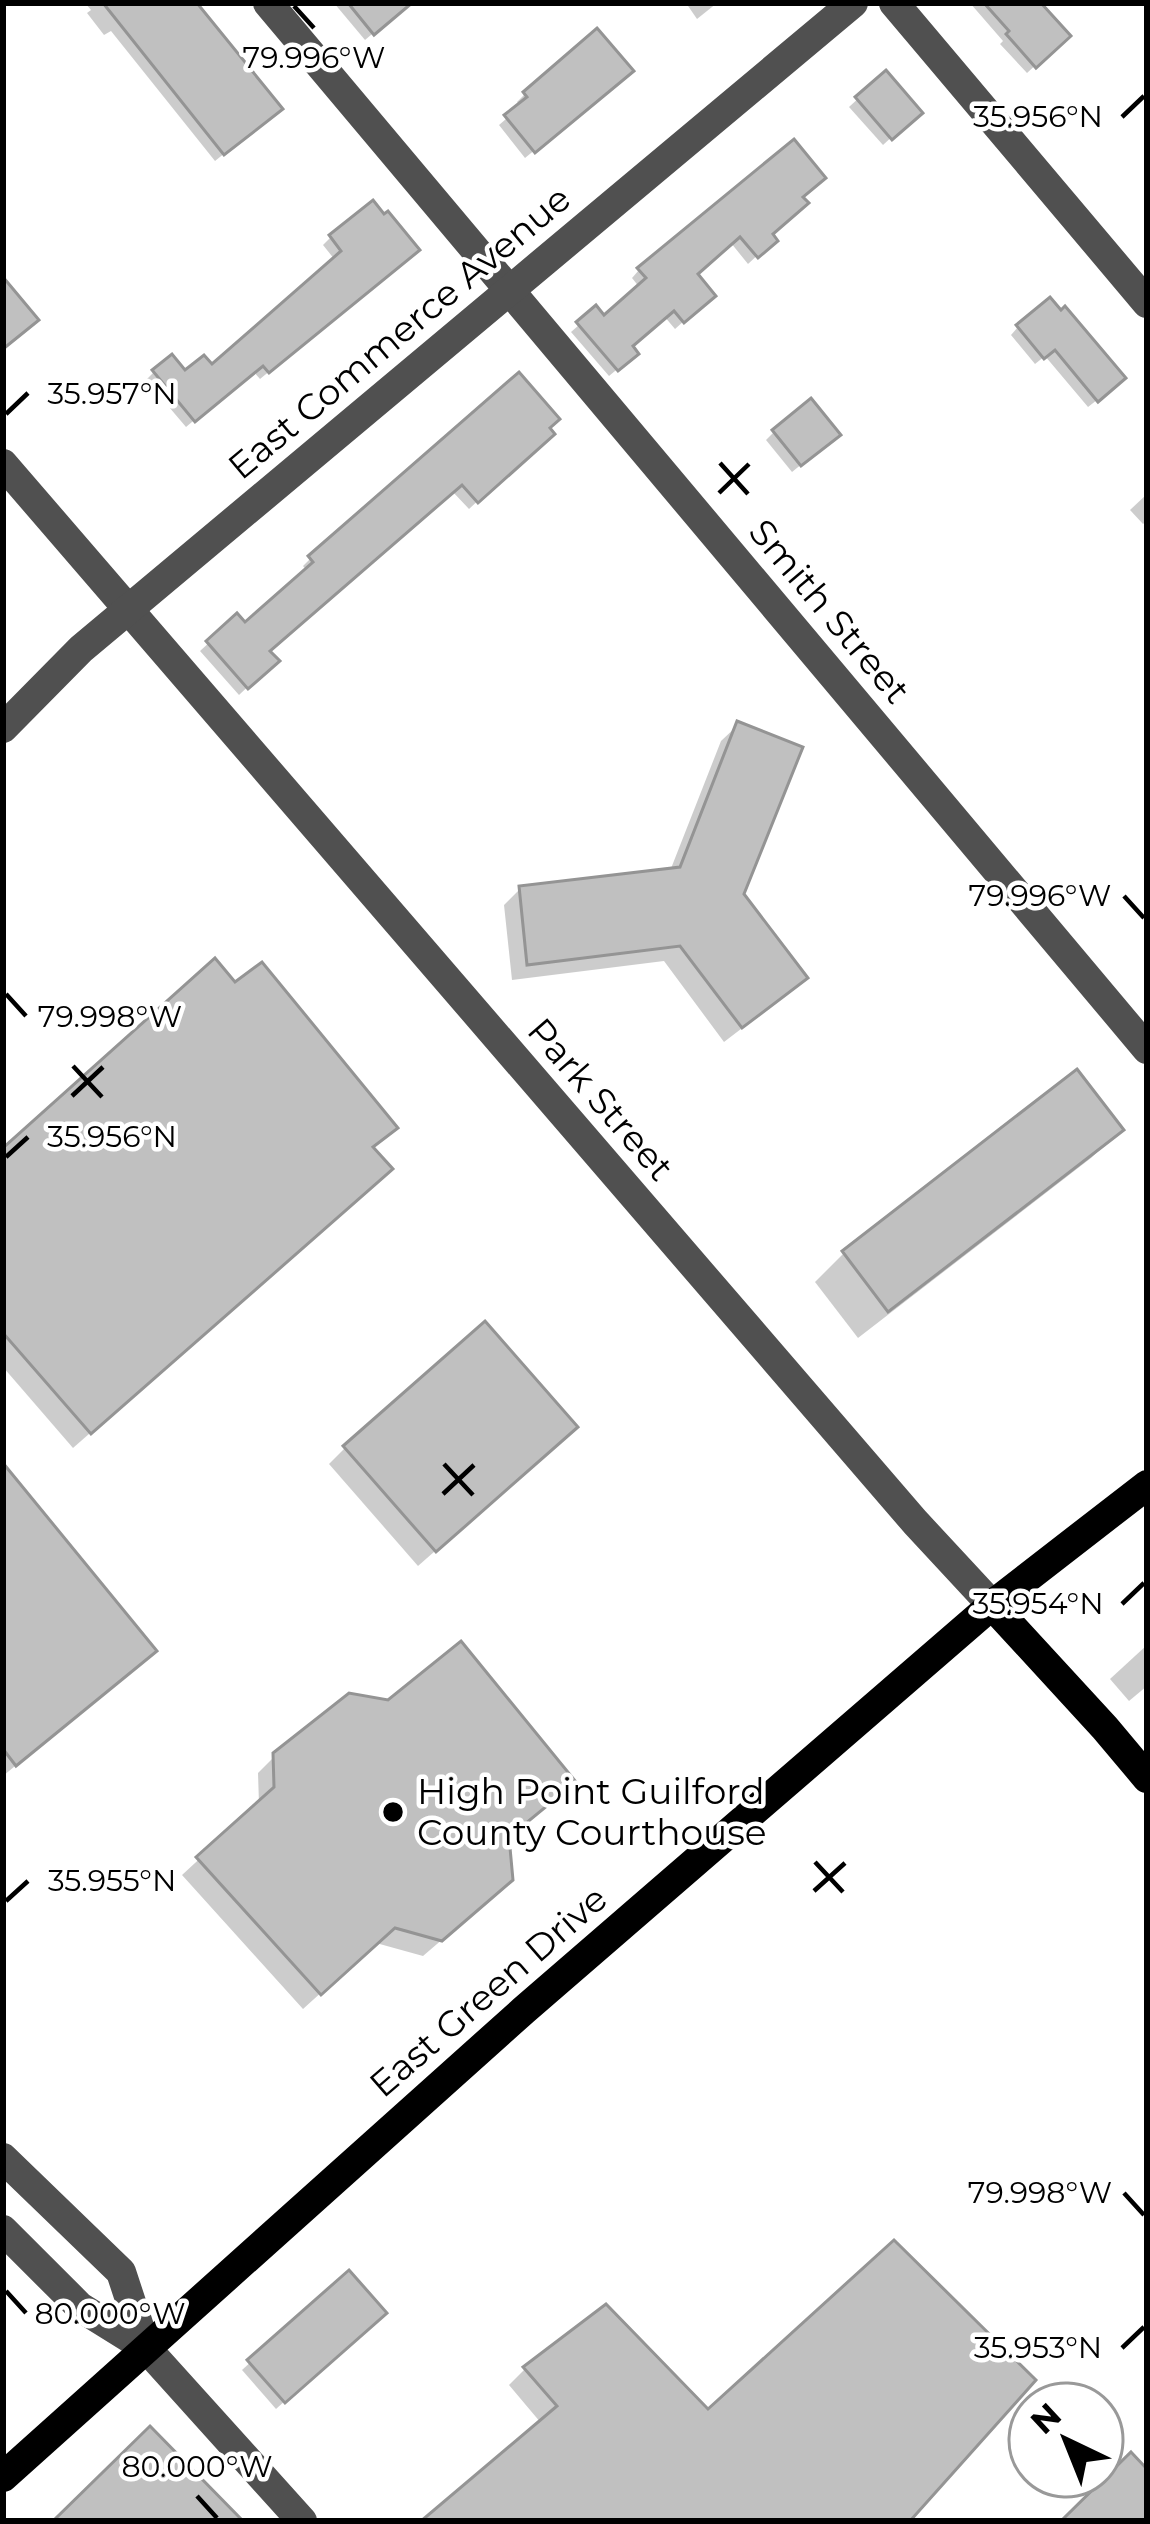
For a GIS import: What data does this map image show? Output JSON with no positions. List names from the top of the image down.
{
  "streets": {
    "main road": ["Park Street", "East Green Drive"],
    "street": ["East Commerce Avenue", "Smith Street"]
  },
  "crossings": [
    ["East Commerce Avenue", "Smith Street"],
    ["East Commerce Avenue", "Park Street"],
    ["Park Street", "East Green Drive"]
  ],
  "places": ["High Point Guilford County Courthouse"],
  "north": "top left",
  "coordinates": [
    "79.996°W",
    "35.956°N",
    "35.957°N",
    "79.998°W",
    "35.954°N",
    "35.955°N",
    "80.000°W",
    "35.953°N"
  ]
}
